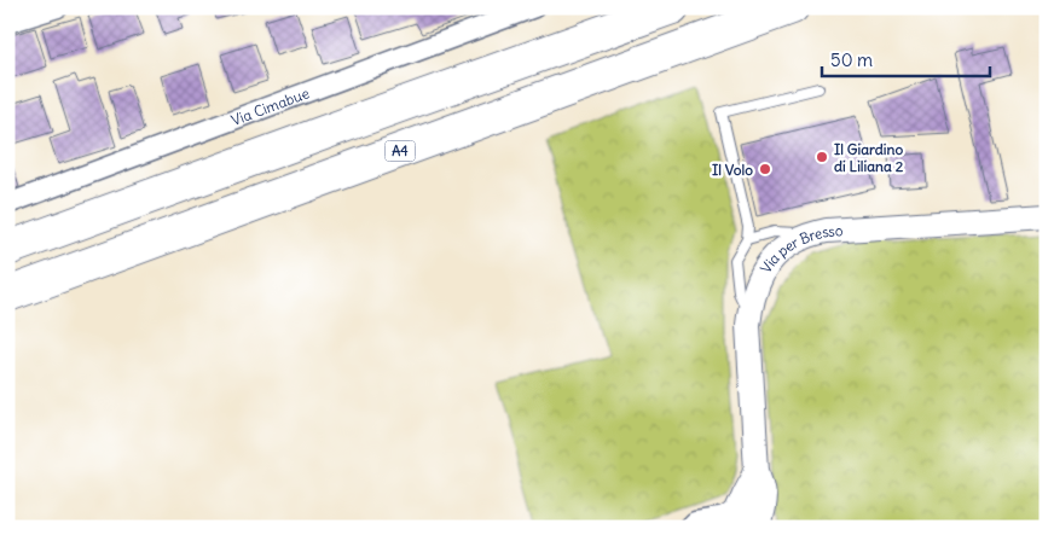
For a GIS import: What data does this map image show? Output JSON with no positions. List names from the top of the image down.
{
  "streets": {
    "highway": ["A4"],
    "street": ["Via Cimabue", "Via per Bresso"]
  },
  "places": ["Il Giardino di Liliana 2", "Il Volo"],
  "scale_bar": "50 m"
}
